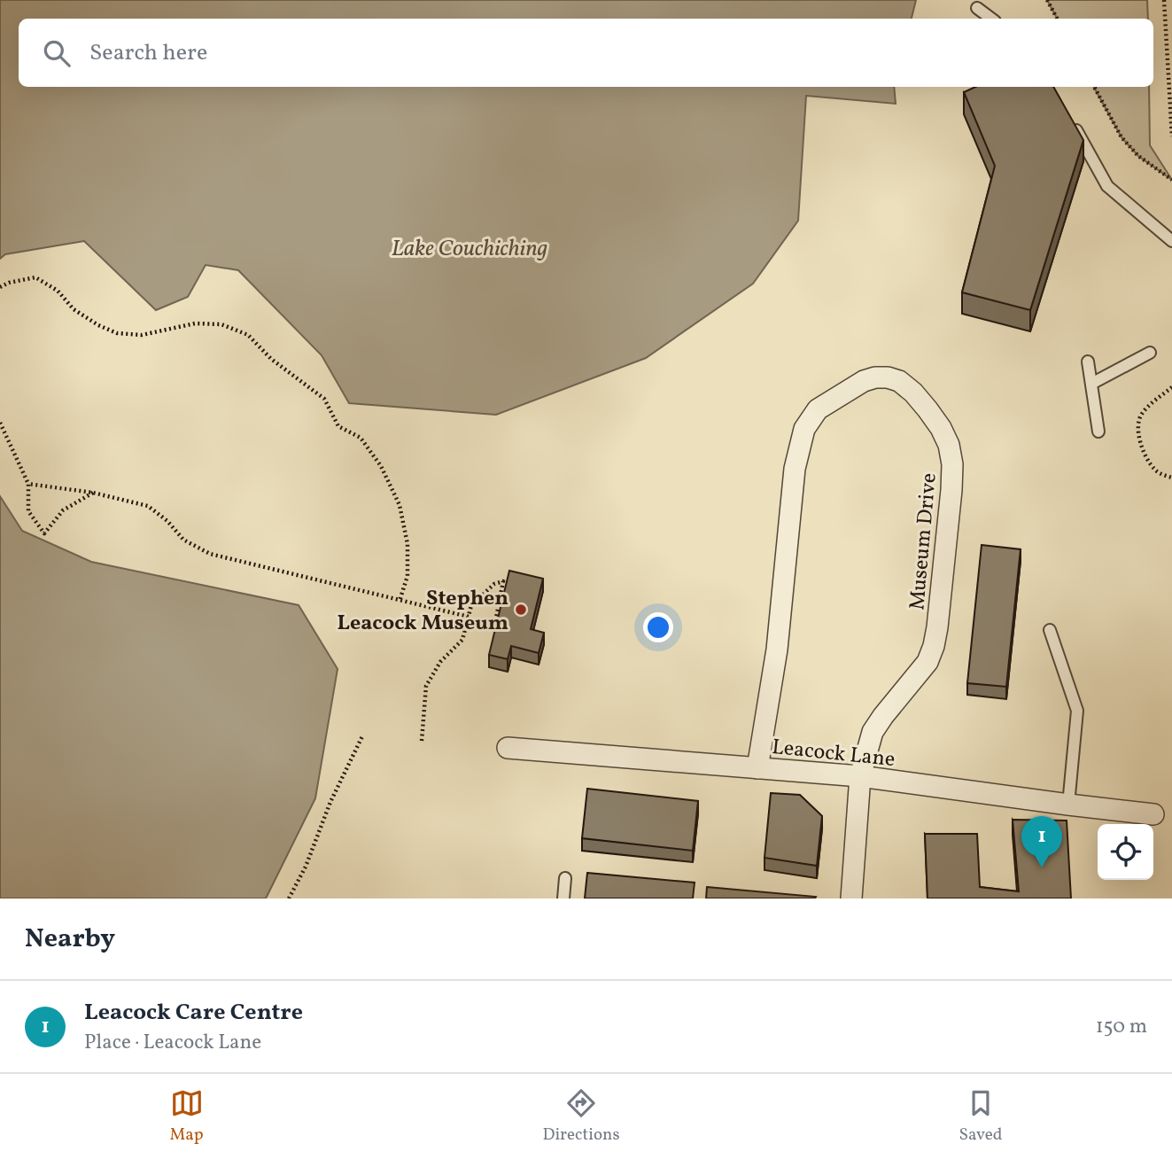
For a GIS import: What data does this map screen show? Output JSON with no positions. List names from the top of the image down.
{
  "streets": {
    "street": ["Museum Drive", "Leacock Lane"]
  },
  "crossings": [
    ["Museum Drive", "Leacock Lane"]
  ],
  "water": ["Lake Couchiching"],
  "places": ["Stephen Leacock Museum"],
  "page": {
    "search": "Search here",
    "pins": "1",
    "heading": "Nearby",
    "list": [
      {
        "mark": "1",
        "name": "Leacock Care Centre",
        "note": "Place · Leacock Lane",
        "value": "150 m"
      }
    ],
    "nav": ["Map", "Directions", "Saved"]
  }
}
